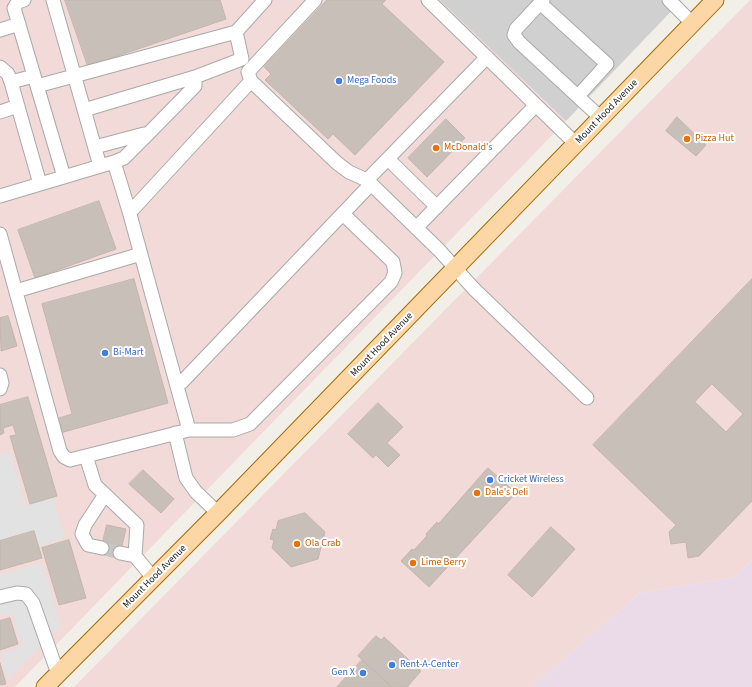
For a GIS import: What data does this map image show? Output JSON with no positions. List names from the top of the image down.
{
  "streets": {
    "main road": ["Mount Hood Avenue"]
  },
  "places": [
    "Mega Foods",
    "Pizza Hut",
    "McDonald's",
    "Bi-Mart",
    "Cricket Wireless",
    "Dale's Deli",
    "Ola Crab",
    "Lime Berry",
    "Rent-A-Center",
    "Gen X"
  ]
}
